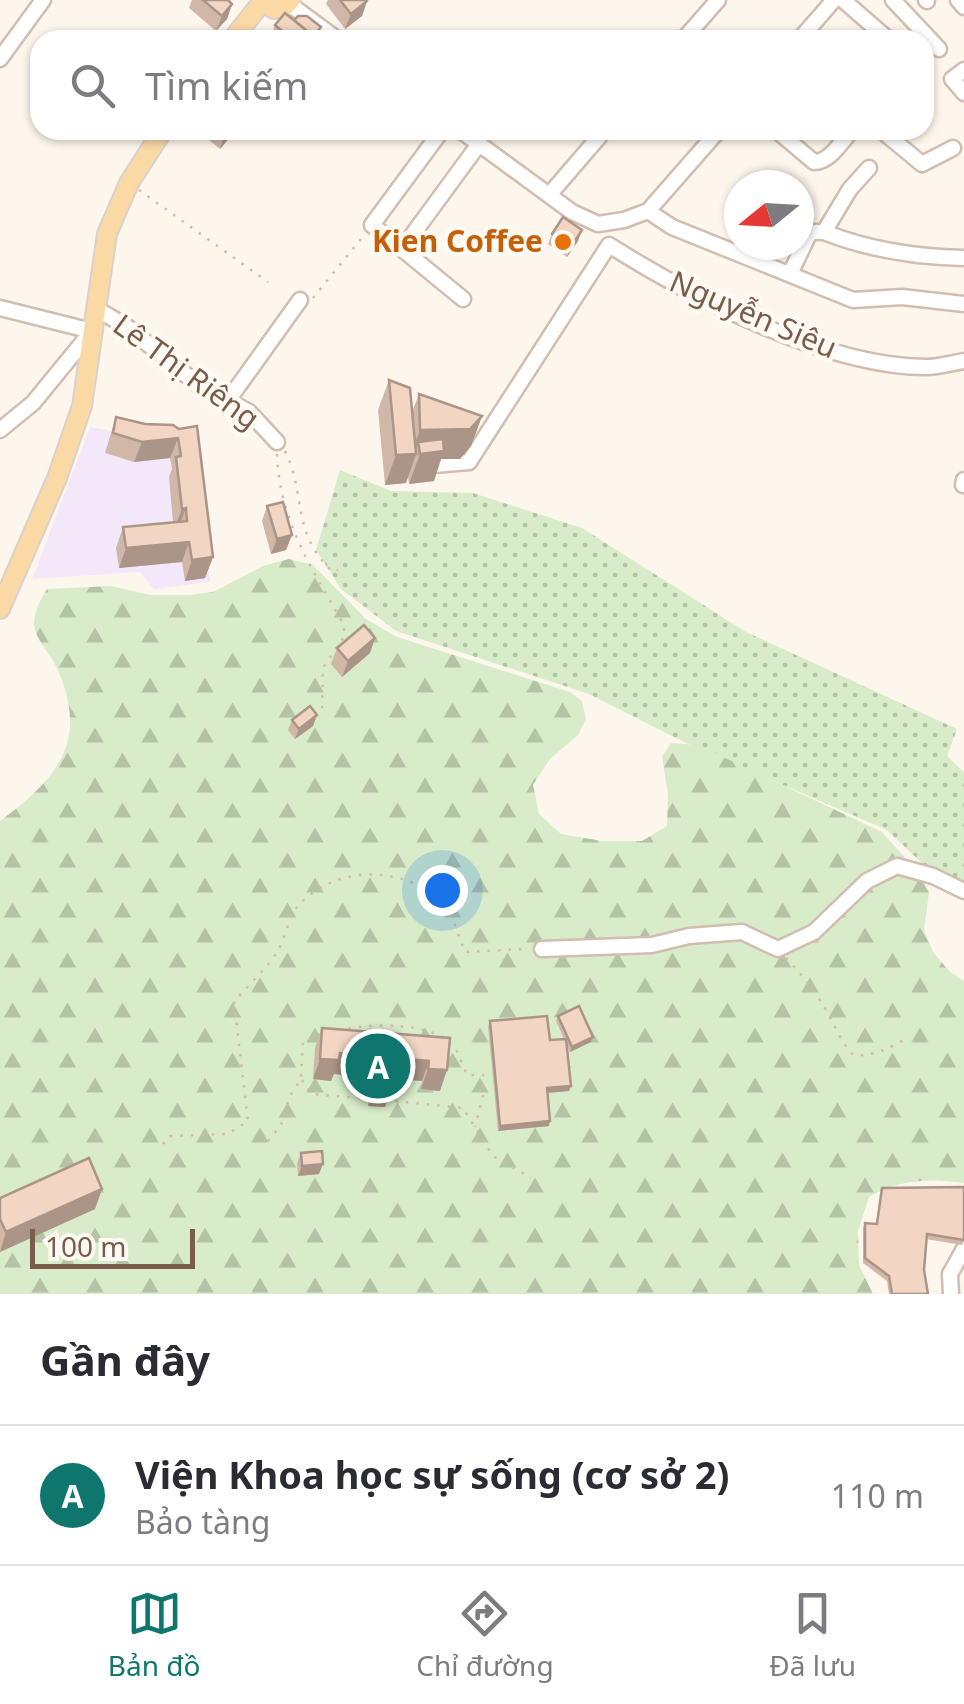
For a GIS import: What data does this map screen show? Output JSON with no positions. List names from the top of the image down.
{
  "streets": {
    "street": ["Nguyễn Siêu", "Lê Thị Riêng"]
  },
  "places": ["Kien Coffee"],
  "scale_bar": "100 m",
  "north": "left",
  "page": {
    "search": "Tìm kiếm",
    "pins": "A",
    "scale": "100 m",
    "heading": "Gần đây",
    "list": [
      {
        "mark": "A",
        "name": "Viện Khoa học sự sống (cơ sở 2)",
        "note": "Bảo tàng",
        "value": "110 m"
      }
    ],
    "nav": ["Bản đồ", "Chỉ đường", "Đã lưu"]
  }
}
